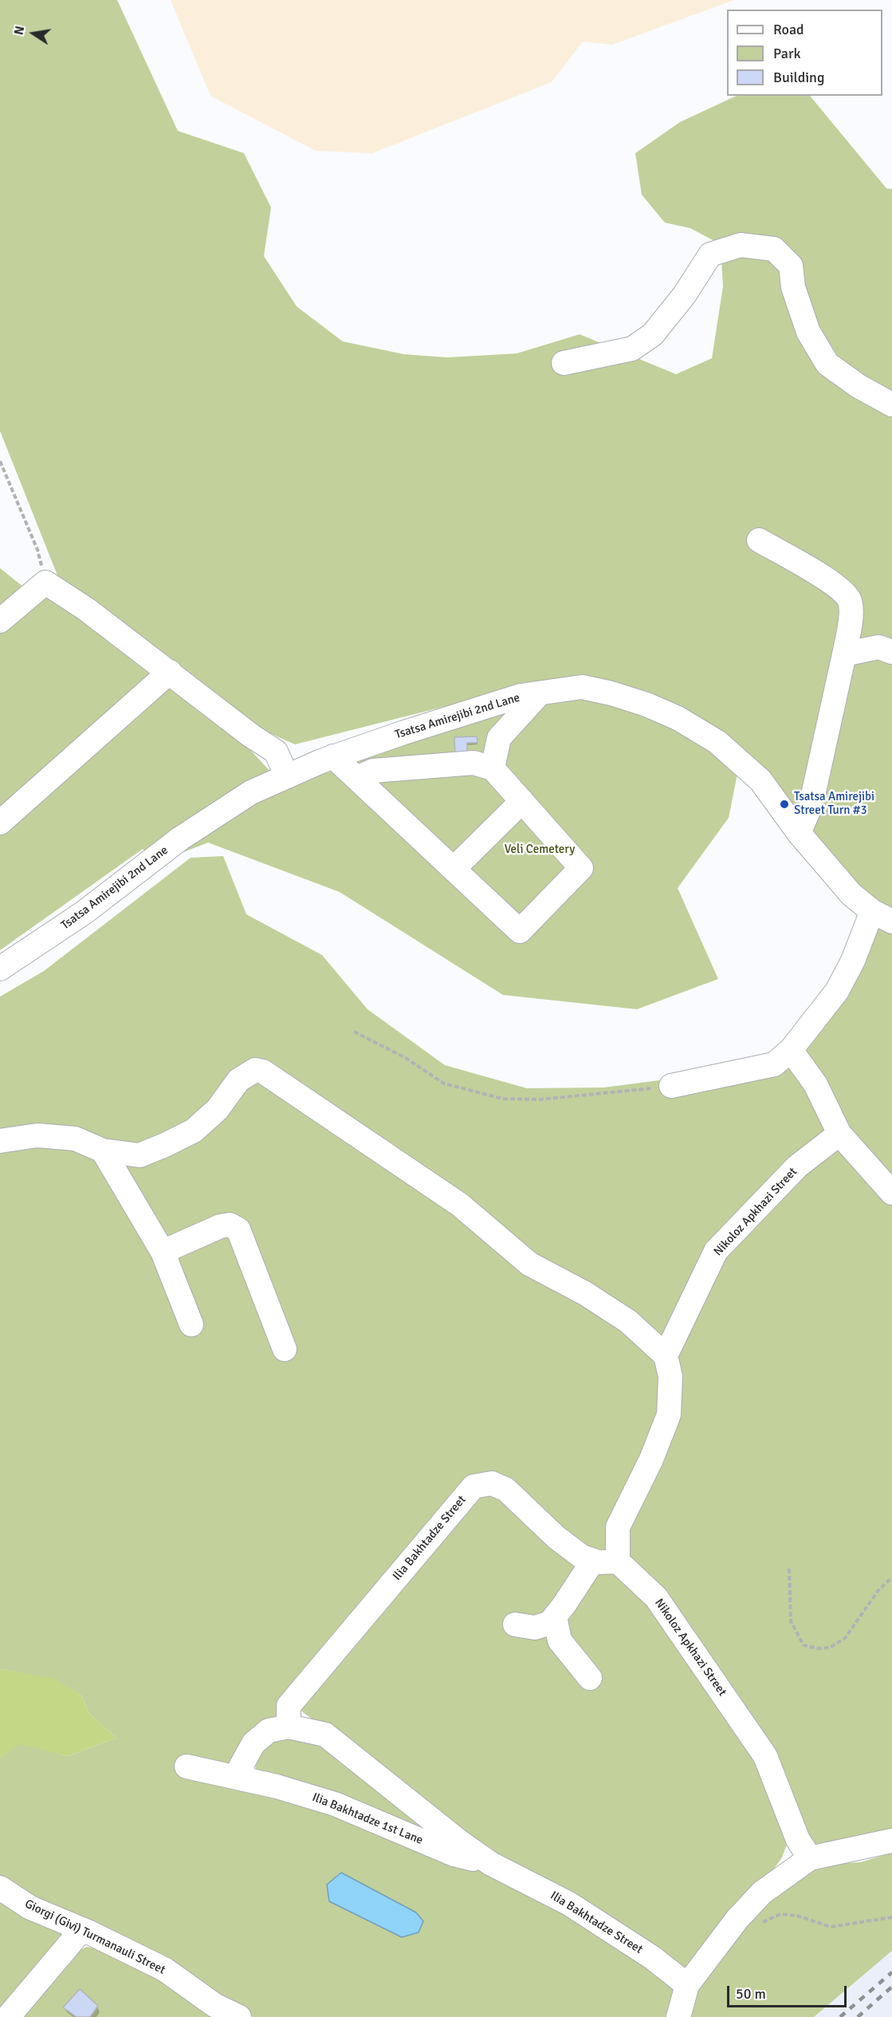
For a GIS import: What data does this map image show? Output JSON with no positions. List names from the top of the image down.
{
  "streets": {
    "street": [
      "Tsatsa Amirejibi 2nd Lane",
      "Nikoloz Apkhazi Street",
      "Ilia Bakhtadze Street",
      "Ilia Bakhtadze 1st Lane",
      "Giorgi (Givi) Turmanauli Street"
    ]
  },
  "crossings": [
    ["Nikoloz Apkhazi Street", "Ilia Bakhtadze Street"],
    ["Ilia Bakhtadze Street", "Ilia Bakhtadze 1st Lane"]
  ],
  "parks": ["Veli Cemetery"],
  "places": ["Tsatsa Amirejibi Street Turn #3"],
  "legend": ["Road", "Park", "Building"],
  "scale_bar": "50 m",
  "north": "left"
}
